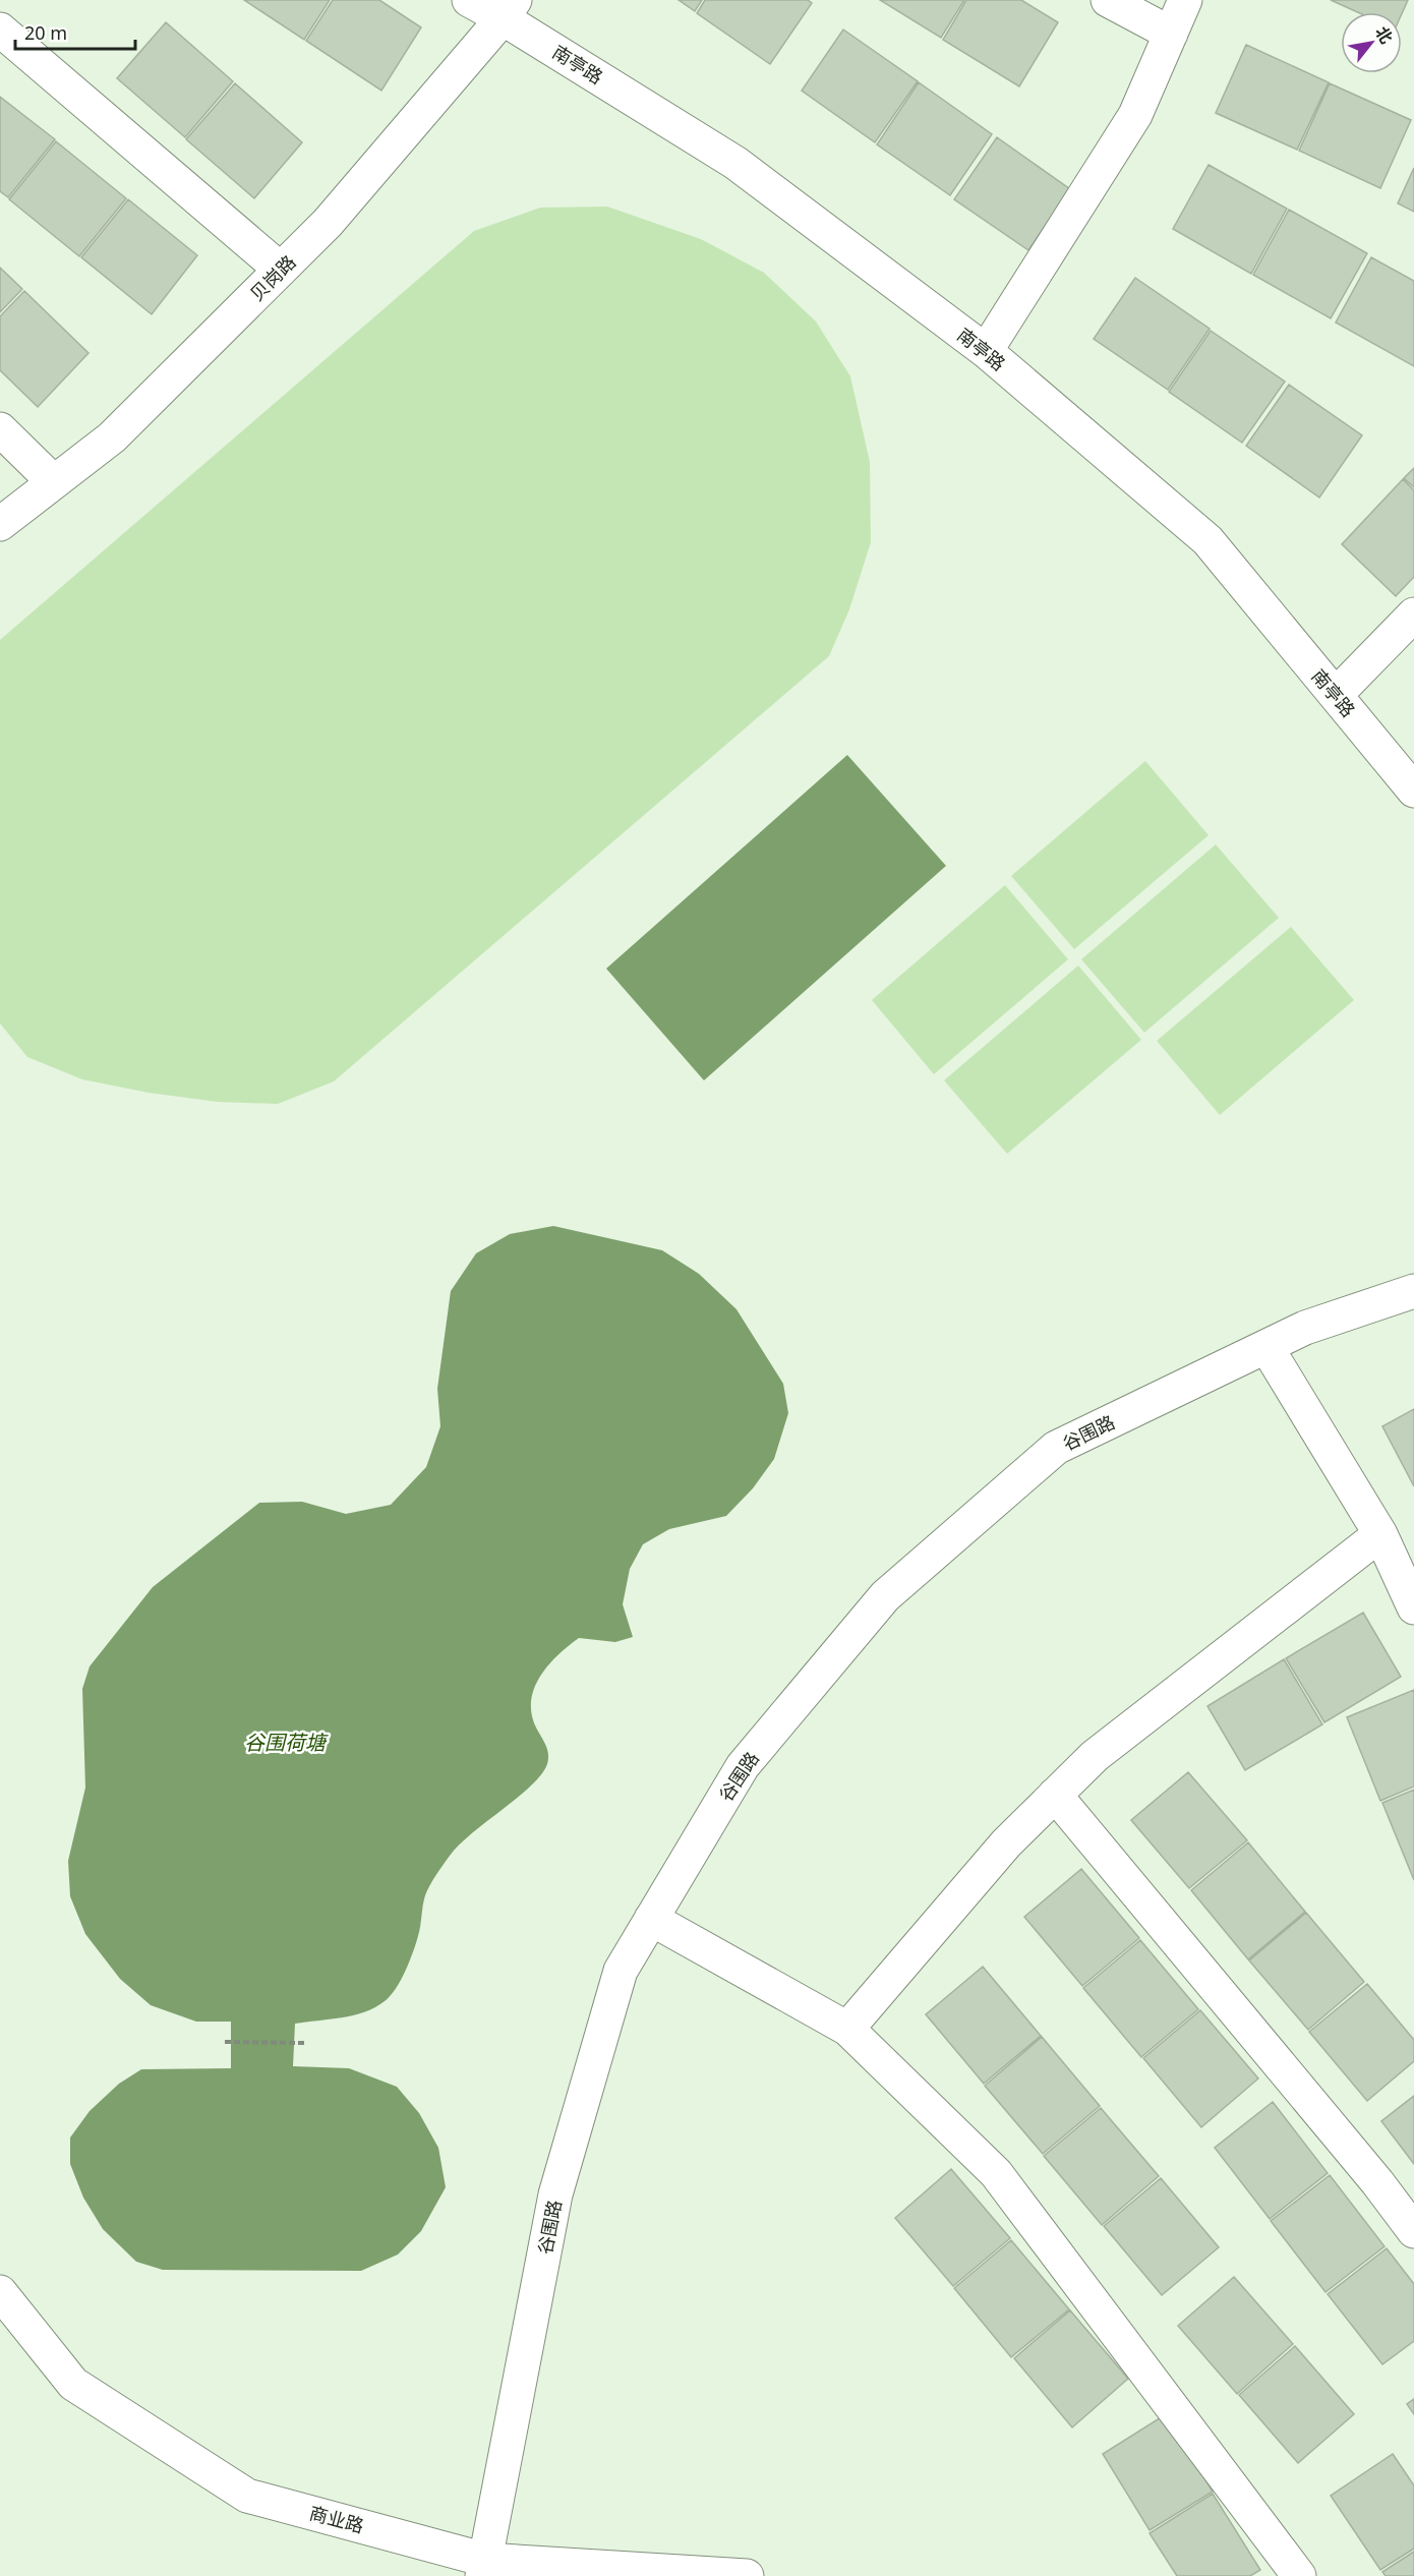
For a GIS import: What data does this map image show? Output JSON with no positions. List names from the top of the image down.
{
  "streets": {
    "street": [
      "南亭路",
      "贝岗路",
      "谷围路",
      "商业路"
    ]
  },
  "crossings": [
    ["南亭路", "贝岗路"],
    ["谷围路", "商业路"]
  ],
  "water": ["谷围荷塘"],
  "scale_bar": "20 m",
  "north": "top right"
}
